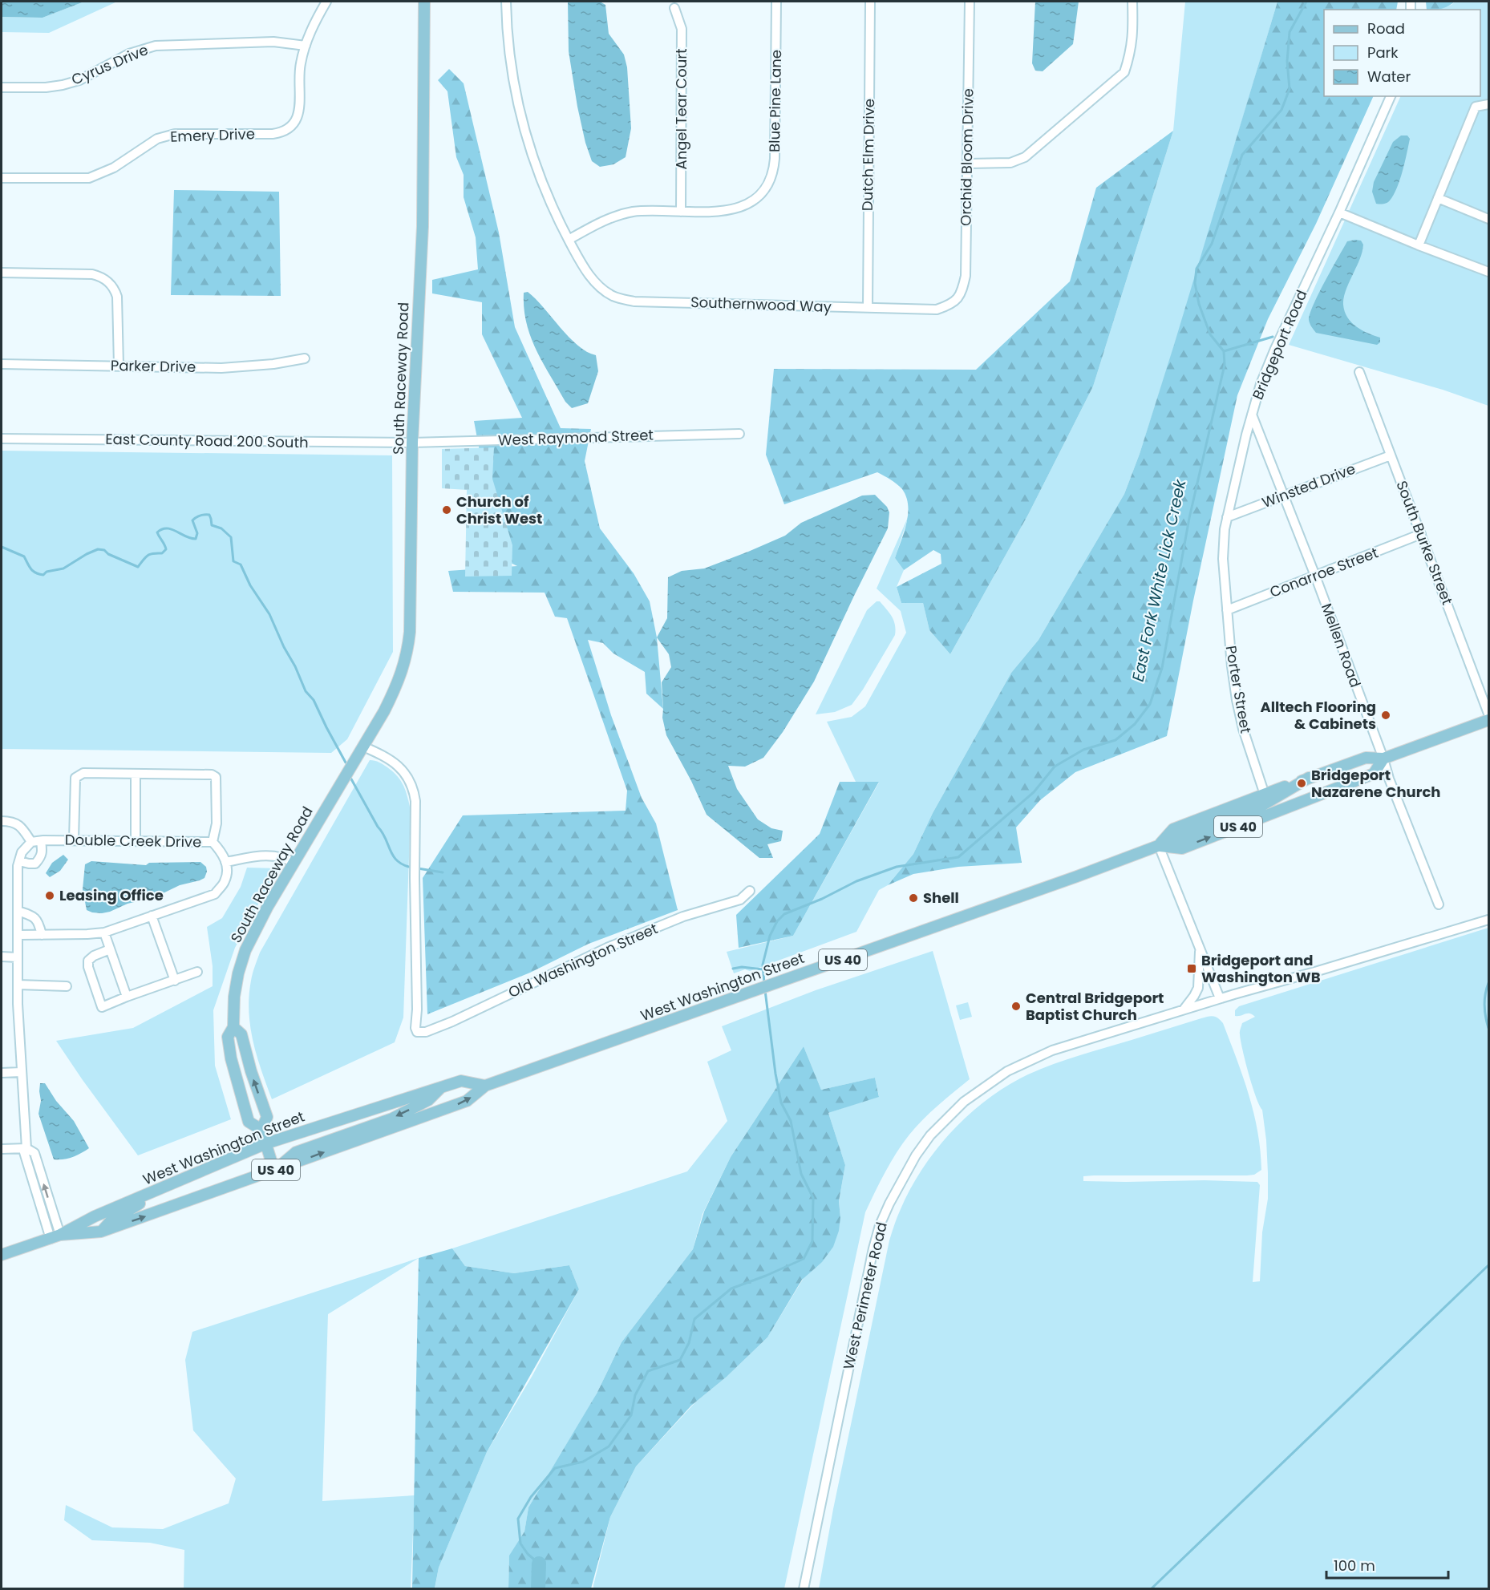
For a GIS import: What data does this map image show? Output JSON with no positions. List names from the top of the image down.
{
  "streets": {
    "main road": ["South Raceway Road", "US 40", "West Washington Street"],
    "street": [
      "Cyrus Drive",
      "Blue Pine Lane",
      "Angel Tear Court",
      "Emery Drive",
      "Dutch Elm Drive",
      "Orchid Bloom Drive",
      "Southernwood Way",
      "Bridgeport Road",
      "Parker Drive",
      "West Raymond Street",
      "East County Road 200 South",
      "Winsted Drive",
      "South Burke Street",
      "Conarroe Street",
      "Mellen Road",
      "Porter Street",
      "Double Creek Drive",
      "Old Washington Street",
      "West Perimeter Road"
    ]
  },
  "crossings": [
    ["Cyrus Drive", "Emery Drive"],
    ["Blue Pine Lane", "Angel Tear Court"],
    ["Dutch Elm Drive", "Southernwood Way"],
    ["Orchid Bloom Drive", "Southernwood Way"],
    ["Bridgeport Road", "Winsted Drive"],
    ["Bridgeport Road", "Conarroe Street"],
    ["Bridgeport Road", "Mellen Road"],
    ["Bridgeport Road", "Porter Street"],
    ["South Raceway Road", "West Raymond Street"],
    ["South Raceway Road", "East County Road 200 South"],
    ["South Raceway Road", "Old Washington Street"],
    ["South Raceway Road", "West Washington Street"],
    ["West Raymond Street", "East County Road 200 South"],
    ["Winsted Drive", "South Burke Street"],
    ["Winsted Drive", "Mellen Road"],
    ["South Burke Street", "Conarroe Street"],
    ["Conarroe Street", "Mellen Road"],
    ["Conarroe Street", "Porter Street"],
    ["Mellen Road", "West Washington Street"],
    ["Porter Street", "West Washington Street"]
  ],
  "water": ["East Fork White Lick Creek"],
  "places": {
    "other": [
      "Church of Christ West",
      "Alltech Flooring & Cabinets",
      "Bridgeport Nazarene Church",
      "Leasing Office",
      "Shell",
      "Central Bridgeport Baptist Church"
    ],
    "transit": ["Bridgeport and Washington WB"]
  },
  "legend": ["Road", "Park", "Water"],
  "scale_bar": "100 m"
}
